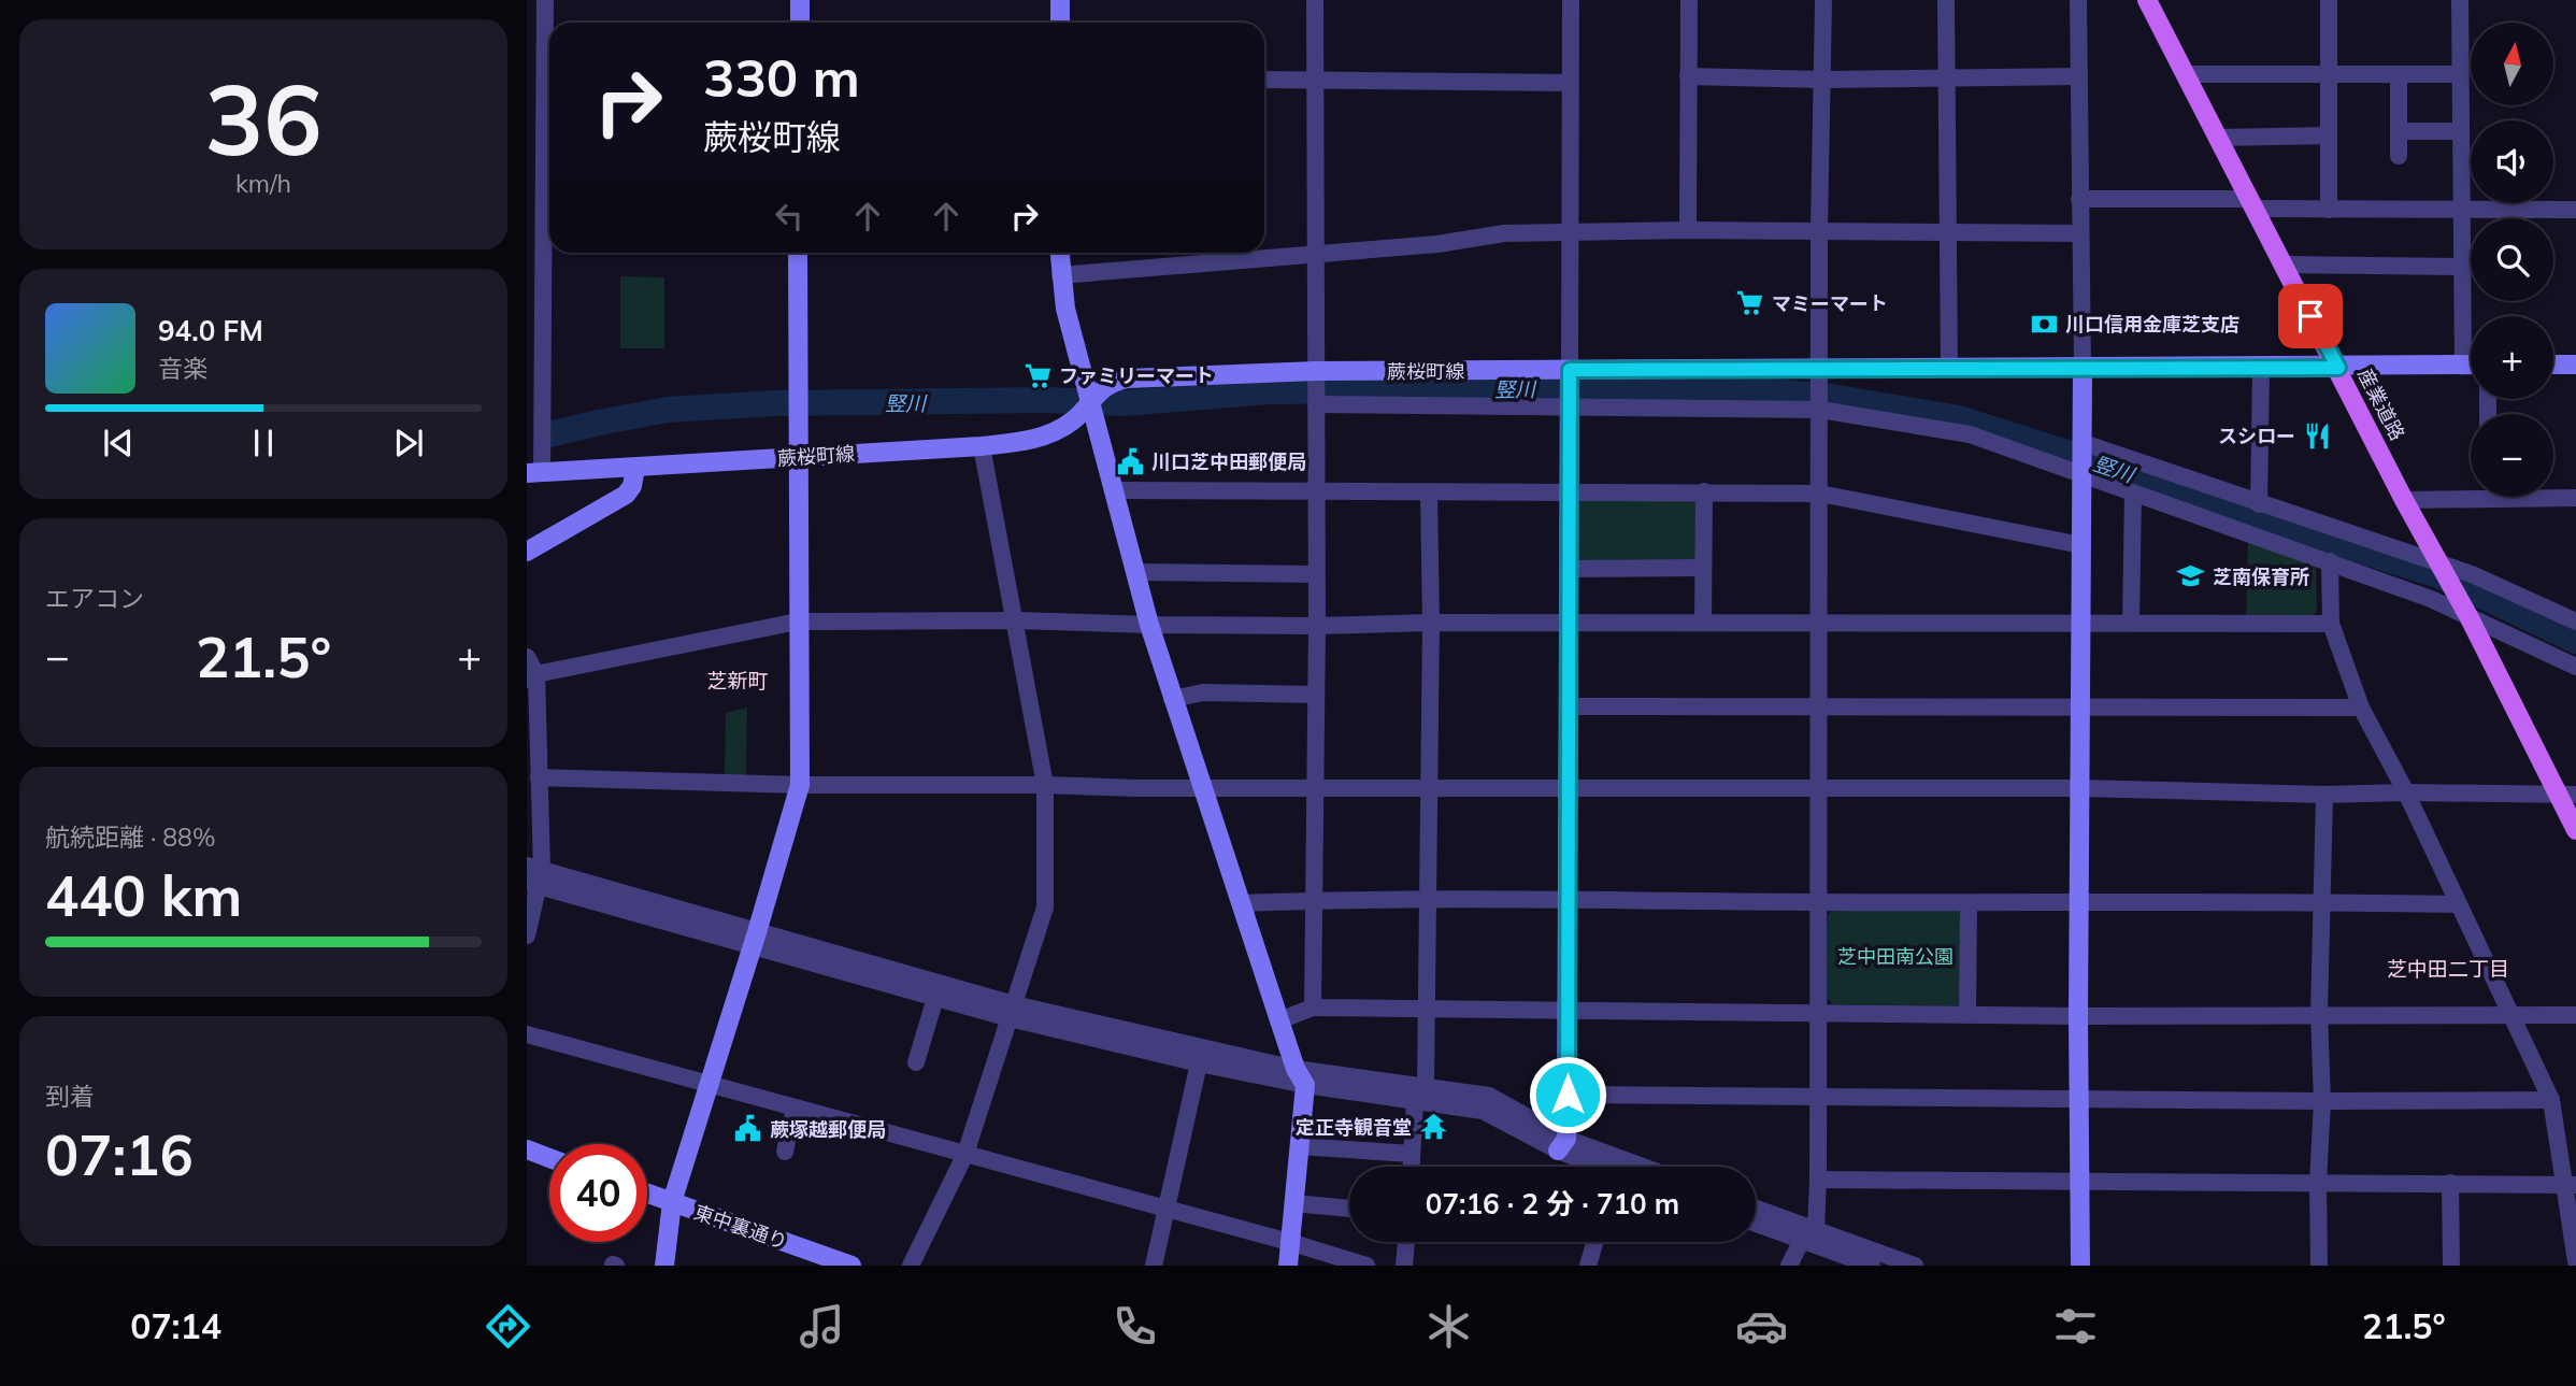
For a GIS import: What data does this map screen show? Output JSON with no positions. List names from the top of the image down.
{
  "streets": {
    "main road": ["産業道路"],
    "street": ["蕨桜町線", "東中裏通り"]
  },
  "crossings": [
    ["蕨桜町線", "産業道路"]
  ],
  "districts": ["芝新町", "芝中田二丁目"],
  "water": ["竪川"],
  "parks": ["芝中田南公園"],
  "places": {
    "supermarket": ["マミーマート", "ファミリーマート"],
    "bank": ["川口信用金庫芝支店"],
    "restaurant": ["スシロー"],
    "public building": ["川口芝中田郵便局", "蕨塚越郵便局"],
    "school or university": ["芝南保育所"],
    "temple": ["定正寺観音堂"]
  },
  "north": "top",
  "page": {
    "tile": [
      ["36", "km/h"],
      "エアコン",
      ["航続距離 · 88%", "440 km"],
      ["到着", "07:16"]
    ],
    "map_buttons": ["+", "−"],
    "turn": ["330 m", "蕨桜町線"],
    "song": ["94.0 FM", "音楽"],
    "heat": ["−", "21.5°", "+"],
    "limit": "40",
    "trip": "07:16 · 2 分 · 710 m",
    "tabs": ["07:14", "21.5°"]
  }
}
